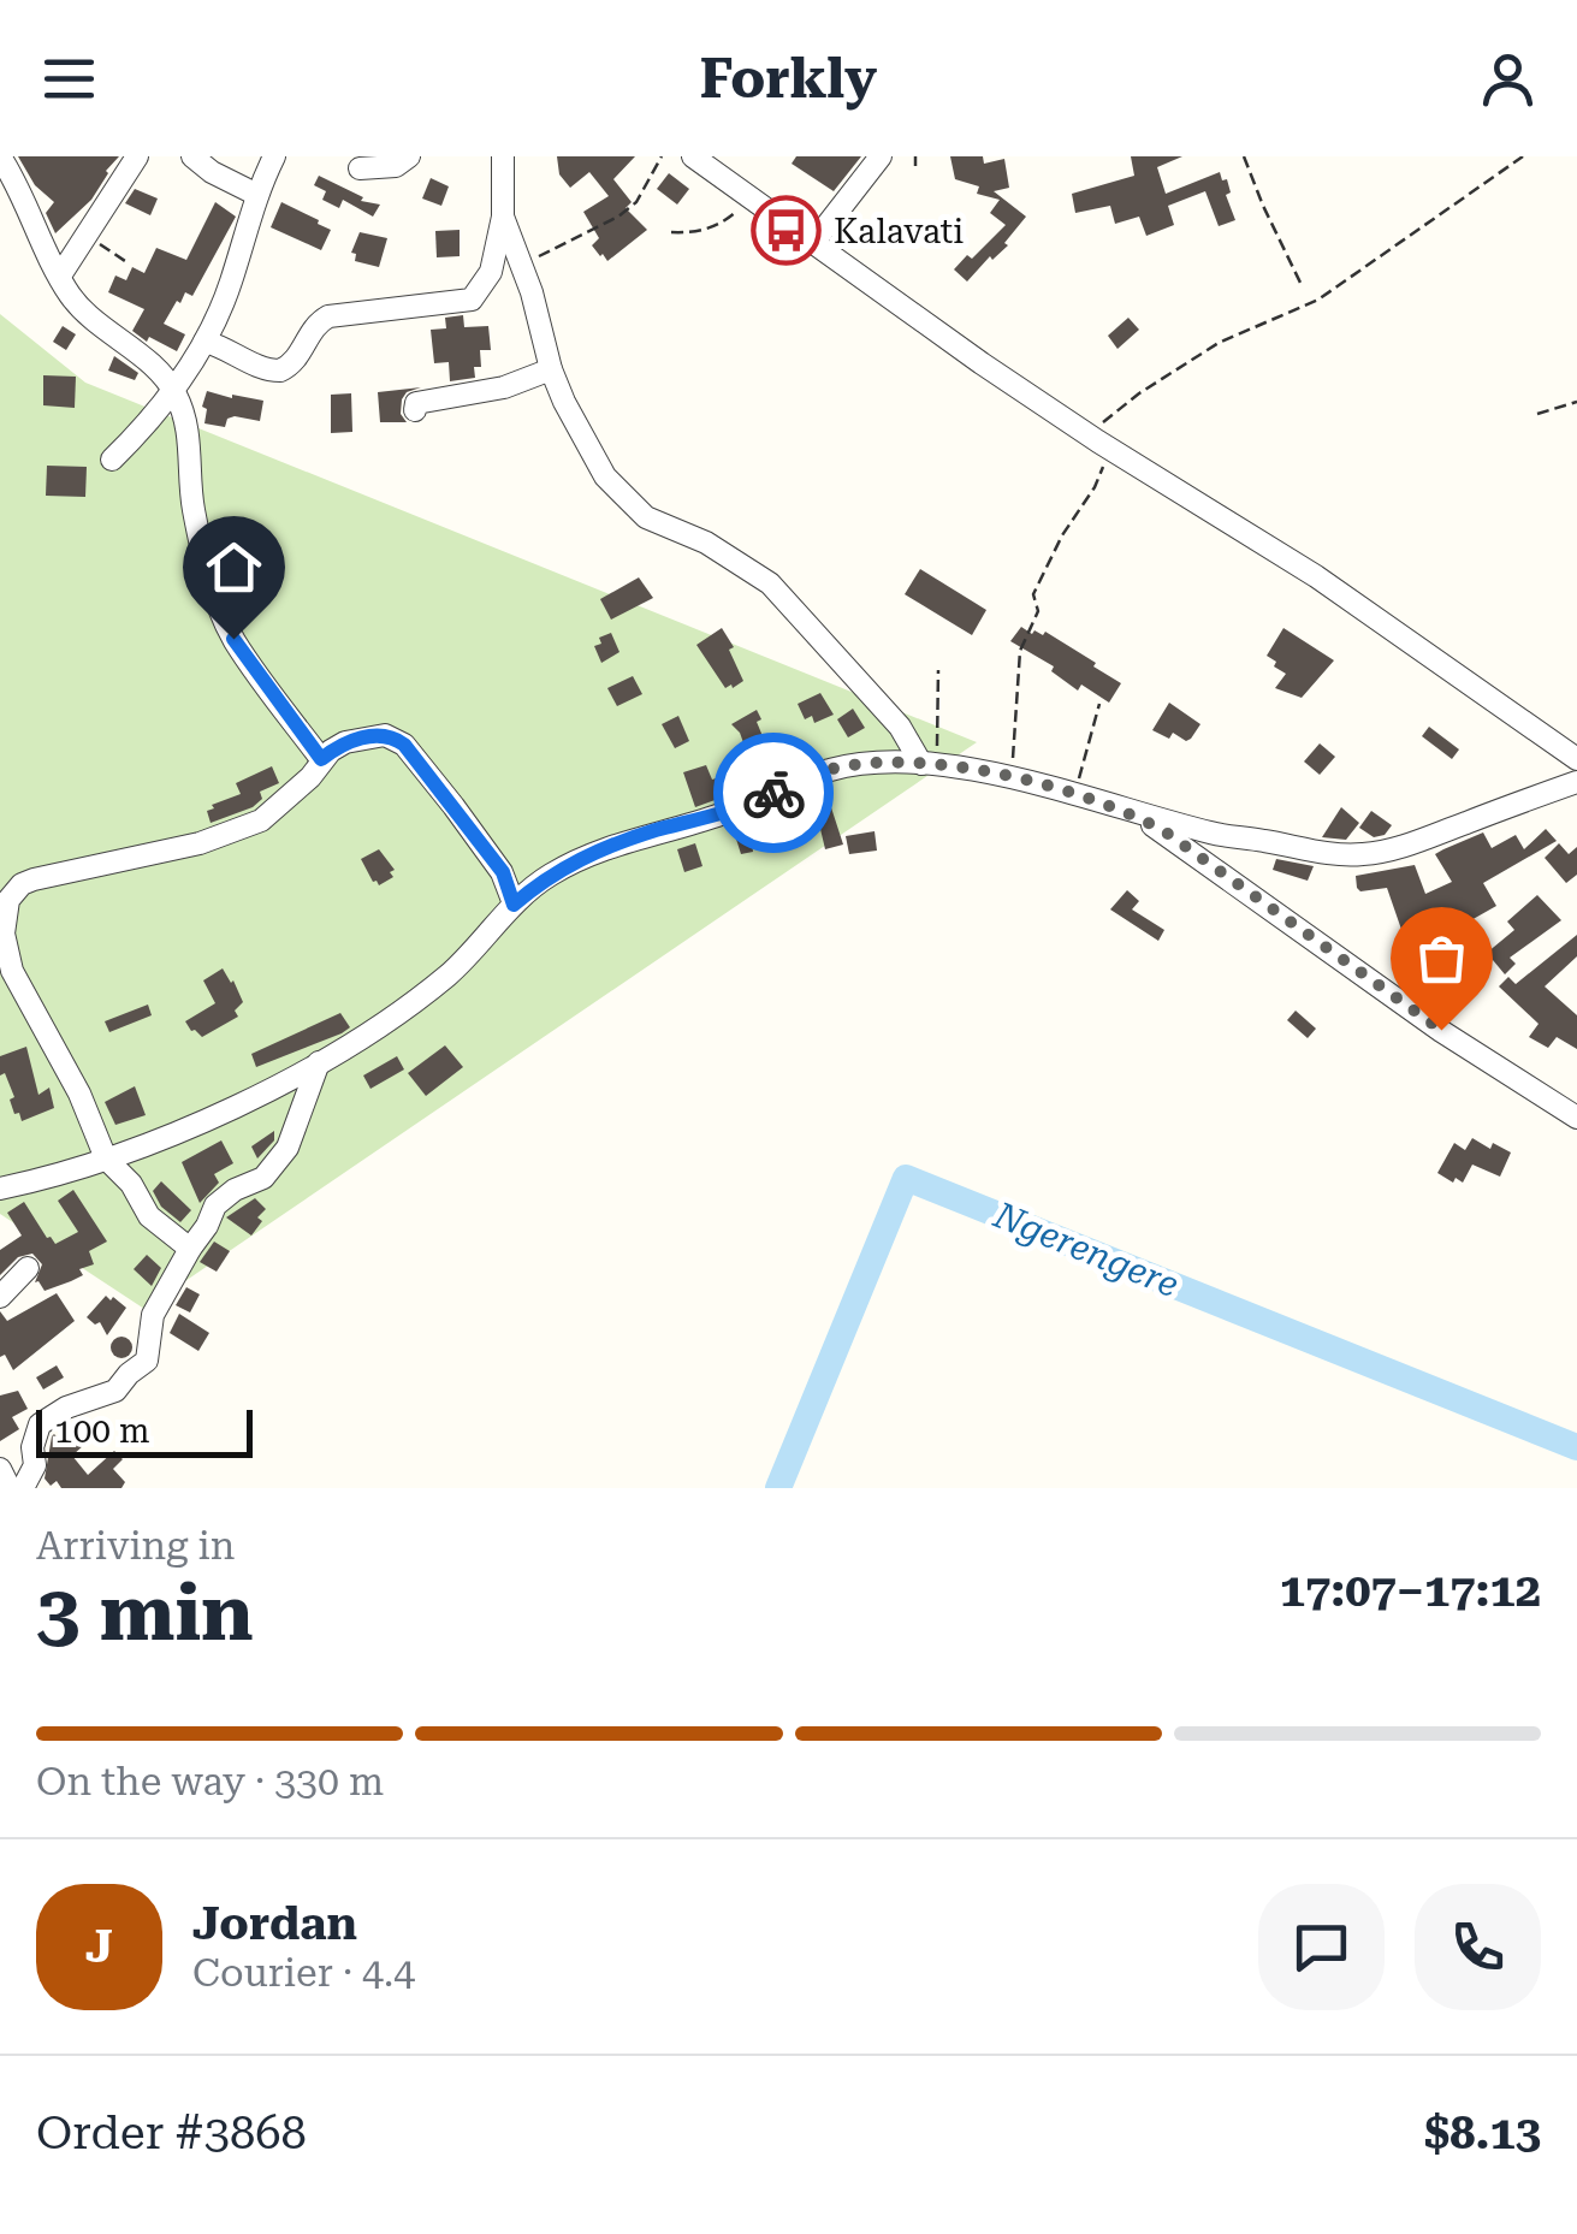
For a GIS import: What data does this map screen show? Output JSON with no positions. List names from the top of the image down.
{
  "water": ["Ngerengere"],
  "places": {
    "bus stop": ["Kalavati"]
  },
  "scale_bar": "100 m",
  "page": {
    "header": "Forkly",
    "scale": "100 m",
    "heading": ["3 min", "Arriving in", "17:07–17:12"],
    "panel": [
      "Jordan",
      "Courier · 4.4",
      "Order #3868",
      "$8.13"
    ],
    "bar": "On the way · 330 m",
    "round": "J"
  }
}
